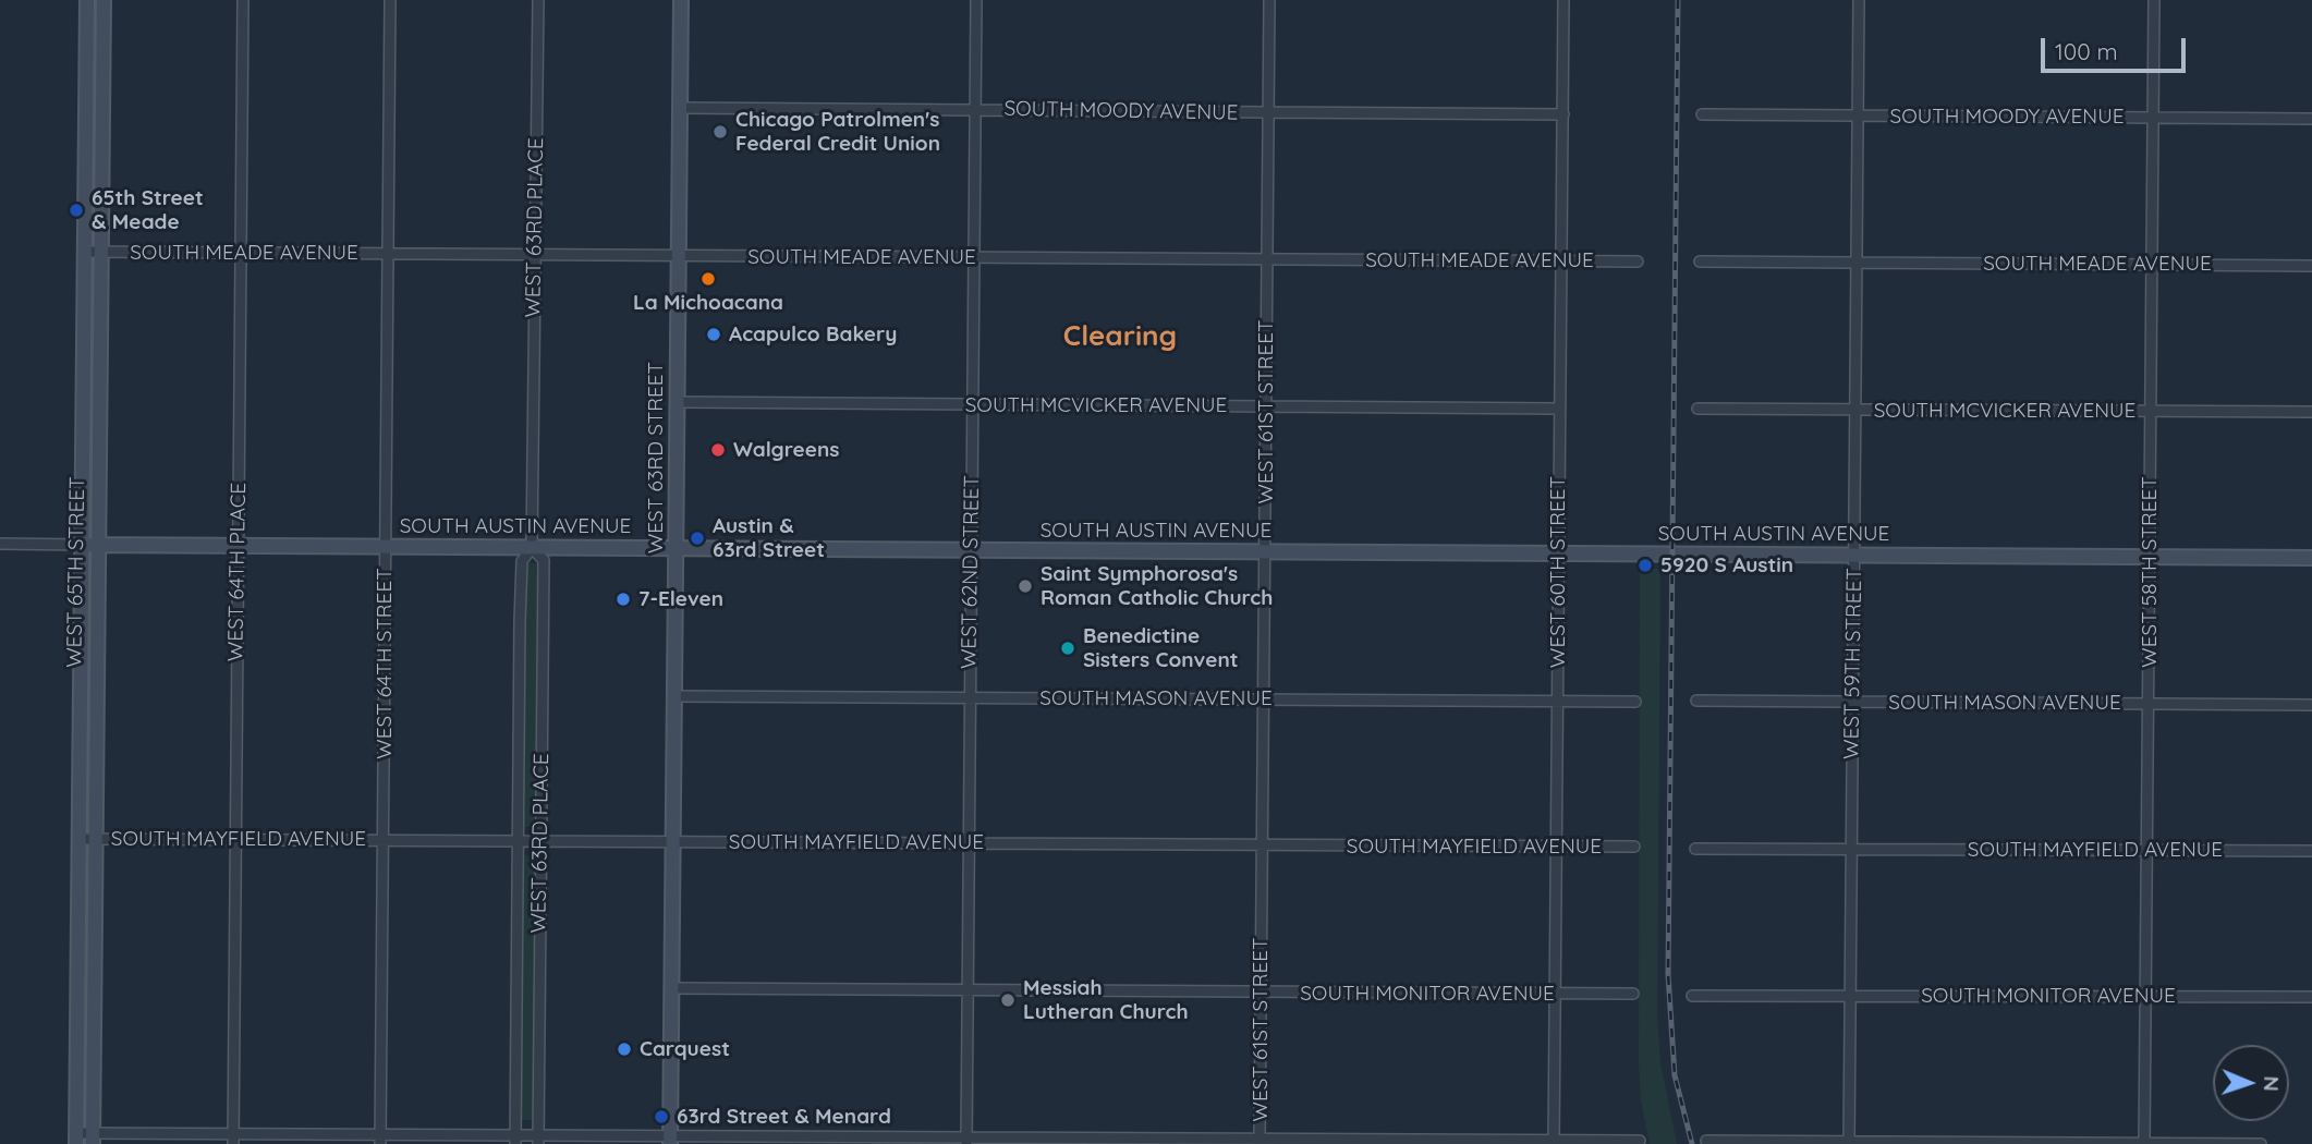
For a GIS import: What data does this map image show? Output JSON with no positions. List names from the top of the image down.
{
  "streets": {
    "street": [
      "SOUTH MOODY AVENUE",
      "WEST 63RD PLACE",
      "SOUTH MEADE AVENUE",
      "SOUTH MCVICKER AVENUE",
      "WEST 61ST STREET",
      "WEST 63RD STREET",
      "SOUTH AUSTIN AVENUE",
      "WEST 65TH STREET",
      "WEST 64TH PLACE",
      "WEST 62ND STREET",
      "WEST 60TH STREET",
      "WEST 58TH STREET",
      "WEST 64TH STREET",
      "WEST 59TH STREET",
      "SOUTH MASON AVENUE",
      "SOUTH MAYFIELD AVENUE",
      "SOUTH MONITOR AVENUE"
    ]
  },
  "crossings": [
    ["SOUTH MOODY AVENUE", "WEST 61ST STREET"],
    ["SOUTH MOODY AVENUE", "WEST 63RD STREET"],
    ["SOUTH MOODY AVENUE", "WEST 62ND STREET"],
    ["SOUTH MOODY AVENUE", "WEST 60TH STREET"],
    ["SOUTH MOODY AVENUE", "WEST 58TH STREET"],
    ["SOUTH MOODY AVENUE", "WEST 59TH STREET"],
    ["WEST 63RD PLACE", "SOUTH MEADE AVENUE"],
    ["WEST 63RD PLACE", "SOUTH AUSTIN AVENUE"],
    ["WEST 63RD PLACE", "SOUTH MAYFIELD AVENUE"],
    ["SOUTH MEADE AVENUE", "WEST 61ST STREET"],
    ["SOUTH MEADE AVENUE", "WEST 63RD STREET"],
    ["SOUTH MEADE AVENUE", "WEST 65TH STREET"],
    ["SOUTH MEADE AVENUE", "WEST 64TH PLACE"],
    ["SOUTH MEADE AVENUE", "WEST 62ND STREET"],
    ["SOUTH MEADE AVENUE", "WEST 60TH STREET"],
    ["SOUTH MEADE AVENUE", "WEST 58TH STREET"],
    ["SOUTH MEADE AVENUE", "WEST 64TH STREET"],
    ["SOUTH MEADE AVENUE", "WEST 59TH STREET"],
    ["SOUTH MCVICKER AVENUE", "WEST 61ST STREET"],
    ["SOUTH MCVICKER AVENUE", "WEST 63RD STREET"],
    ["SOUTH MCVICKER AVENUE", "WEST 62ND STREET"],
    ["SOUTH MCVICKER AVENUE", "WEST 60TH STREET"],
    ["SOUTH MCVICKER AVENUE", "WEST 58TH STREET"],
    ["SOUTH MCVICKER AVENUE", "WEST 59TH STREET"],
    ["WEST 61ST STREET", "SOUTH AUSTIN AVENUE"],
    ["WEST 61ST STREET", "SOUTH MASON AVENUE"],
    ["WEST 61ST STREET", "SOUTH MAYFIELD AVENUE"],
    ["WEST 61ST STREET", "SOUTH MONITOR AVENUE"],
    ["WEST 63RD STREET", "SOUTH AUSTIN AVENUE"],
    ["WEST 63RD STREET", "SOUTH MASON AVENUE"],
    ["WEST 63RD STREET", "SOUTH MAYFIELD AVENUE"],
    ["WEST 63RD STREET", "SOUTH MONITOR AVENUE"],
    ["SOUTH AUSTIN AVENUE", "WEST 65TH STREET"],
    ["SOUTH AUSTIN AVENUE", "WEST 64TH PLACE"],
    ["SOUTH AUSTIN AVENUE", "WEST 62ND STREET"],
    ["SOUTH AUSTIN AVENUE", "WEST 60TH STREET"],
    ["SOUTH AUSTIN AVENUE", "WEST 58TH STREET"],
    ["SOUTH AUSTIN AVENUE", "WEST 64TH STREET"],
    ["SOUTH AUSTIN AVENUE", "WEST 59TH STREET"],
    ["WEST 65TH STREET", "SOUTH MAYFIELD AVENUE"],
    ["WEST 64TH PLACE", "SOUTH MAYFIELD AVENUE"],
    ["WEST 62ND STREET", "SOUTH MASON AVENUE"],
    ["WEST 62ND STREET", "SOUTH MAYFIELD AVENUE"],
    ["WEST 62ND STREET", "SOUTH MONITOR AVENUE"],
    ["WEST 60TH STREET", "SOUTH MASON AVENUE"],
    ["WEST 60TH STREET", "SOUTH MAYFIELD AVENUE"],
    ["WEST 60TH STREET", "SOUTH MONITOR AVENUE"],
    ["WEST 58TH STREET", "SOUTH MASON AVENUE"],
    ["WEST 58TH STREET", "SOUTH MAYFIELD AVENUE"],
    ["WEST 58TH STREET", "SOUTH MONITOR AVENUE"],
    ["WEST 64TH STREET", "SOUTH MAYFIELD AVENUE"],
    ["WEST 59TH STREET", "SOUTH MASON AVENUE"],
    ["WEST 59TH STREET", "SOUTH MAYFIELD AVENUE"],
    ["WEST 59TH STREET", "SOUTH MONITOR AVENUE"]
  ],
  "districts": ["Clearing"],
  "places": [
    "Chicago Patrolmen's Federal Credit Union",
    "65th Street & Meade",
    "La Michoacana",
    "Acapulco Bakery",
    "Walgreens",
    "Austin & 63rd Street",
    "5920 S Austin",
    "Saint Symphorosa's Roman Catholic Church",
    "7-Eleven",
    "Benedictine Sisters Convent",
    "Messiah Lutheran Church",
    "Carquest",
    "63rd Street & Menard"
  ],
  "scale_bar": "100 m",
  "north": "right"
}
